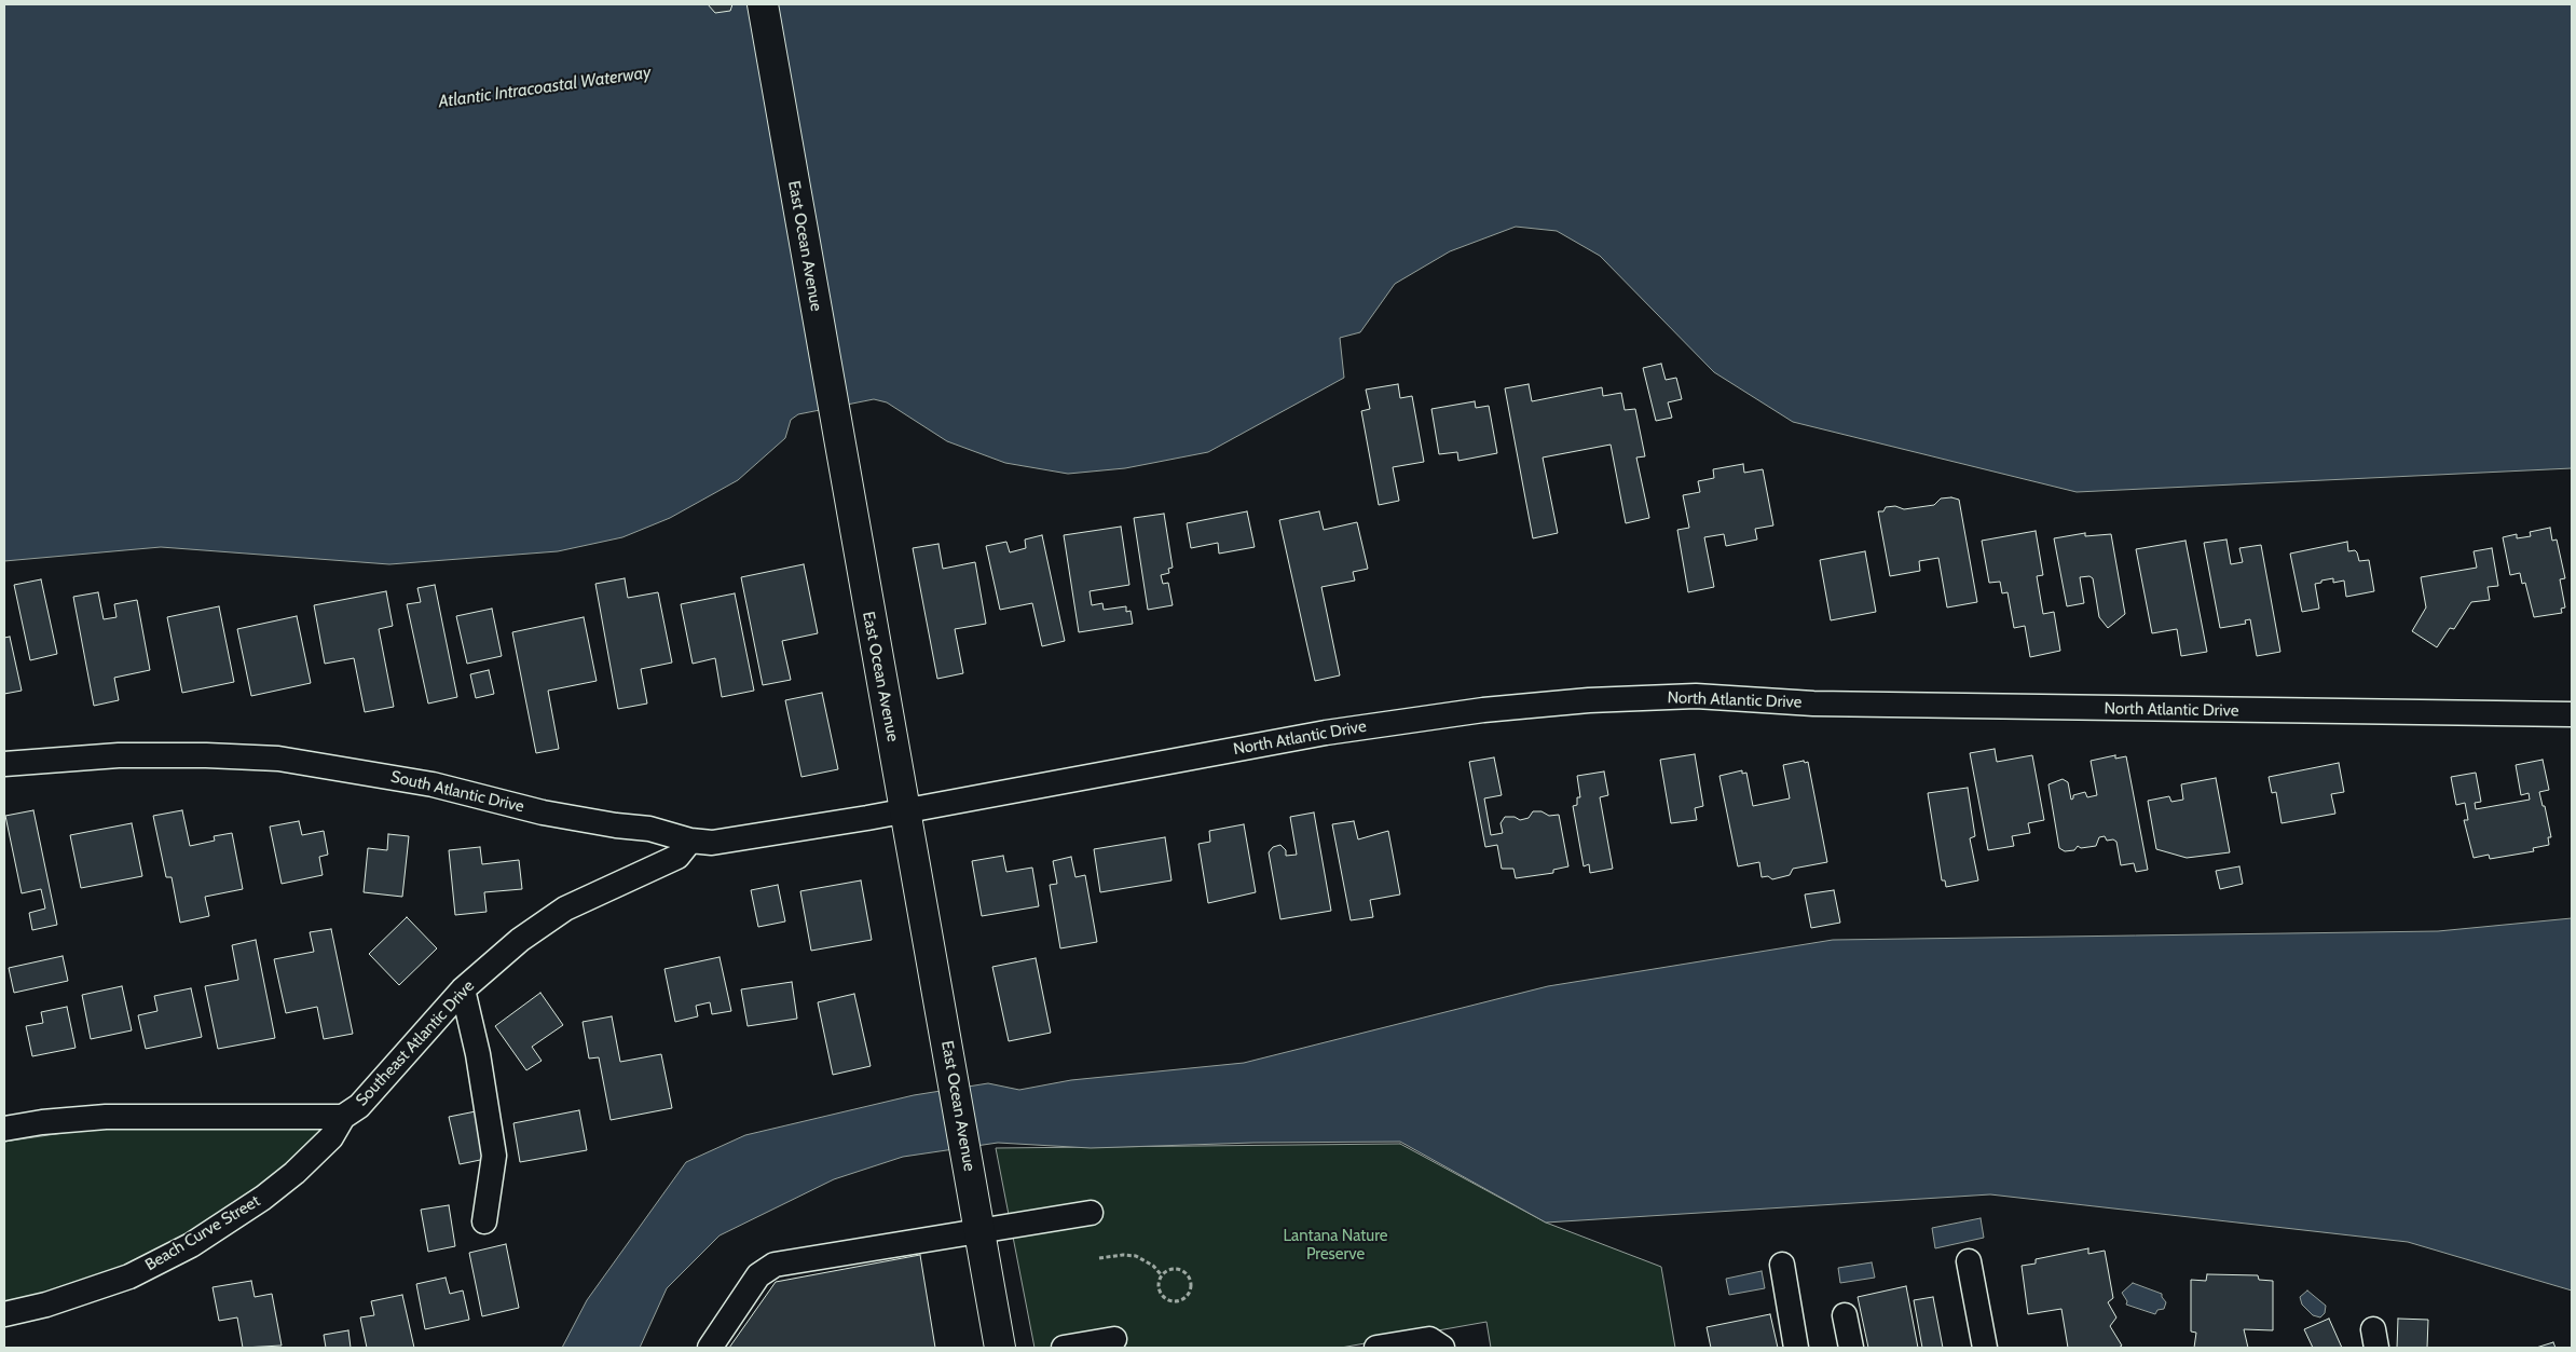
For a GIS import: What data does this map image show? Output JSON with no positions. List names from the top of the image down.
{
  "streets": {
    "main road": ["East Ocean Avenue"],
    "street": [
      "North Atlantic Drive",
      "South Atlantic Drive",
      "Southeast Atlantic Drive",
      "Beach Curve Street"
    ]
  },
  "crossings": [
    ["East Ocean Avenue", "North Atlantic Drive"],
    ["East Ocean Avenue", "South Atlantic Drive"],
    ["North Atlantic Drive", "South Atlantic Drive"],
    ["South Atlantic Drive", "Southeast Atlantic Drive"],
    ["Southeast Atlantic Drive", "Beach Curve Street"]
  ],
  "water": ["Atlantic Intracoastal Waterway"],
  "parks": ["Lantana Nature Preserve"]
}
